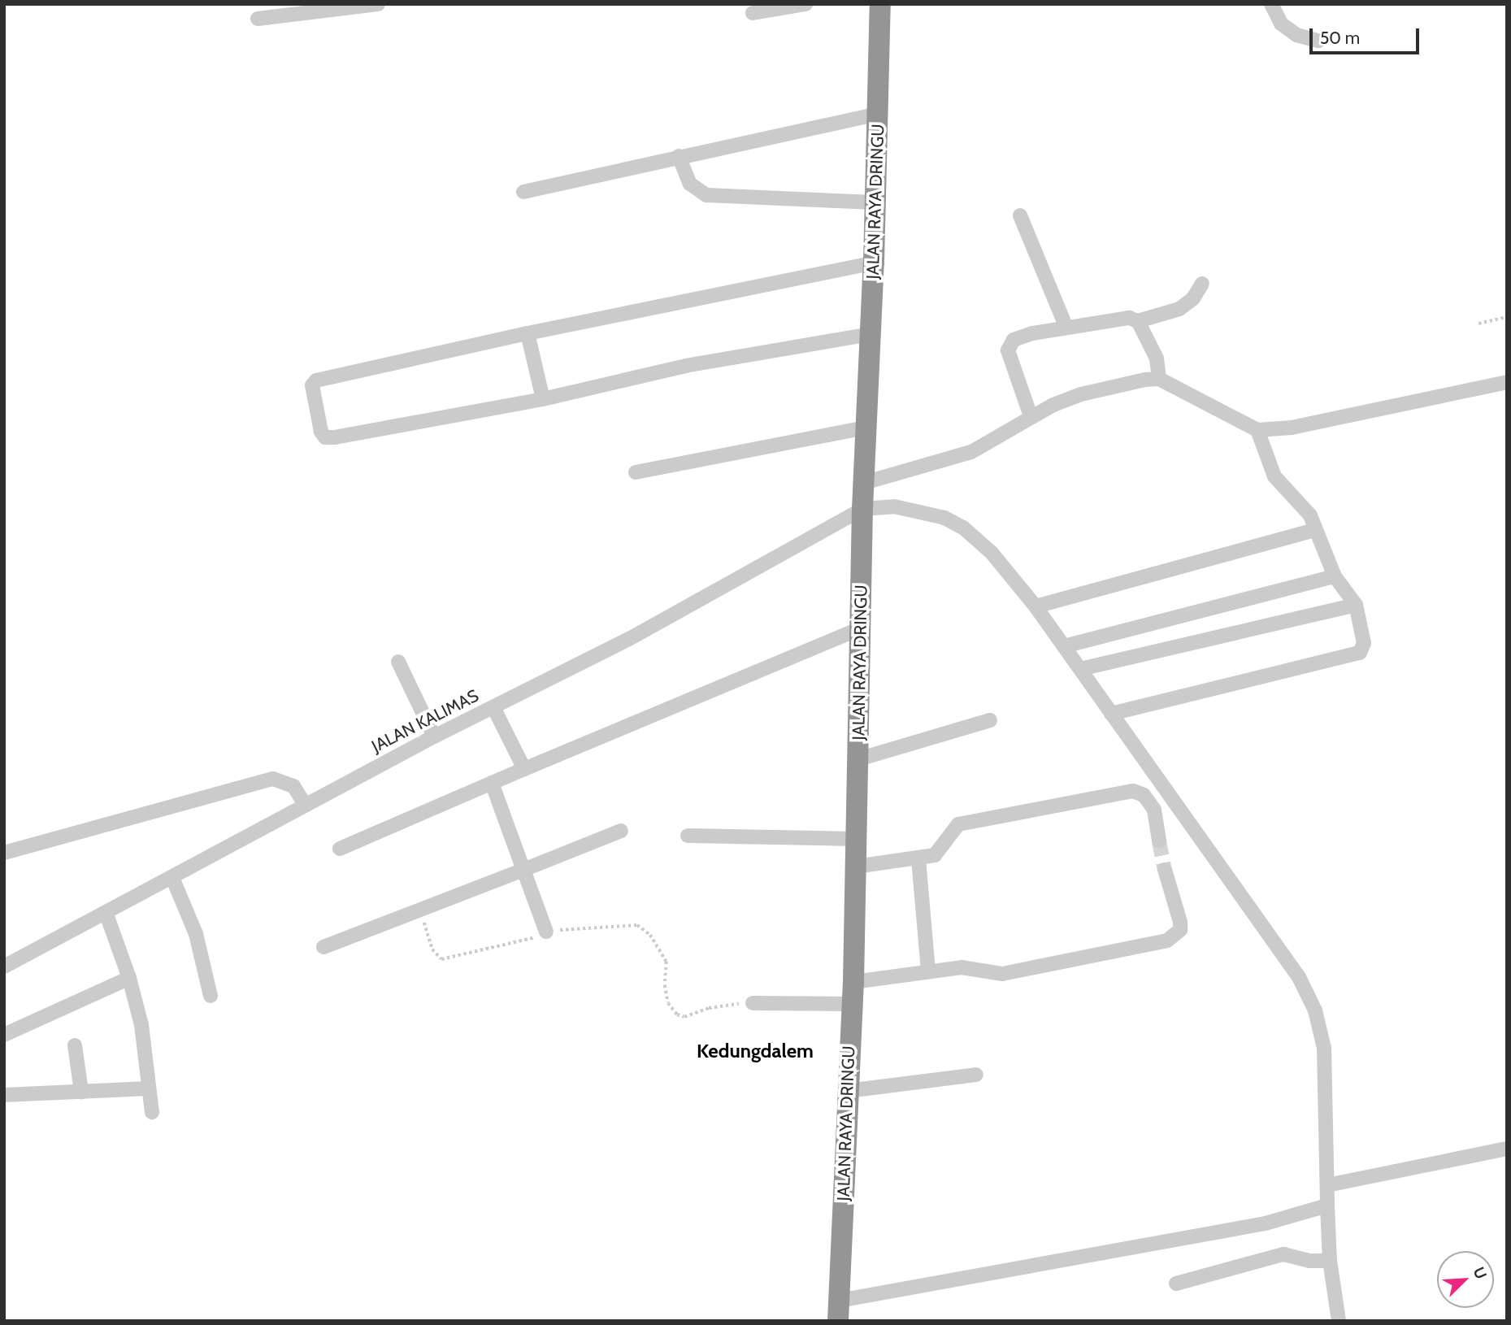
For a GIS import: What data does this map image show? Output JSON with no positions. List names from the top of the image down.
{
  "streets": {
    "highway": ["JALAN RAYA DRINGU"],
    "street": ["JALAN KALIMAS"]
  },
  "crossings": [
    ["JALAN RAYA DRINGU", "JALAN KALIMAS"]
  ],
  "districts": ["Kedungdalem"],
  "scale_bar": "50 m",
  "north": "top right"
}
